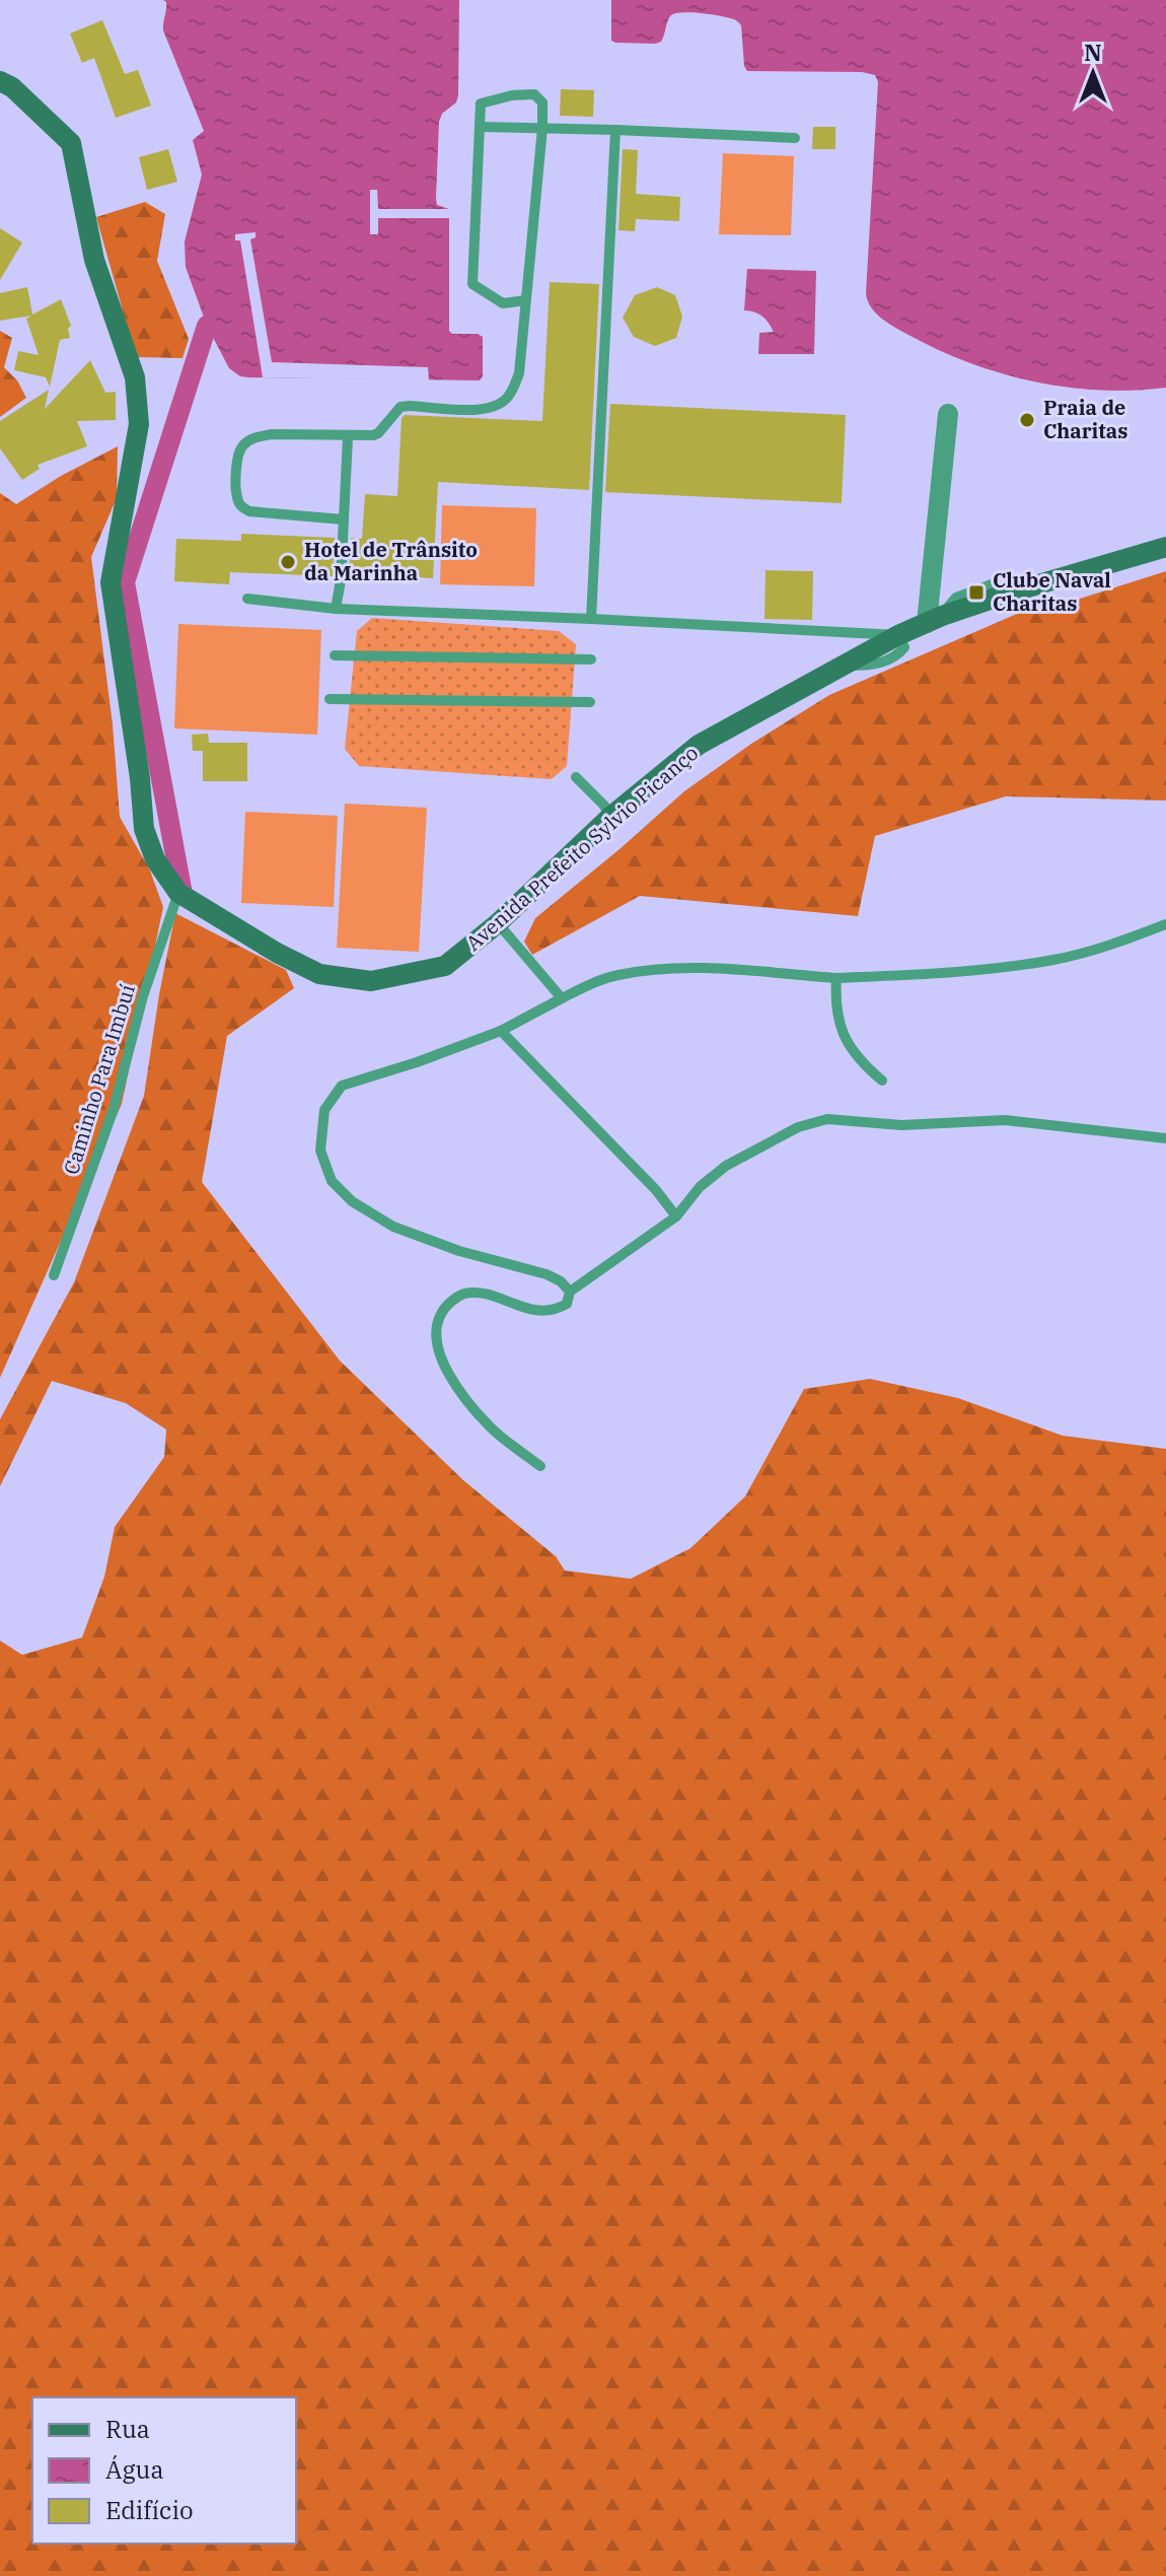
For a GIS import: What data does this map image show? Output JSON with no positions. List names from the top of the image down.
{
  "streets": {
    "street": ["Avenida Prefeito Sylvio Picanço"],
    "lane": ["Caminho Para Imbuí"]
  },
  "crossings": [
    ["Avenida Prefeito Sylvio Picanço", "Caminho Para Imbuí"]
  ],
  "places": {
    "other": ["Praia de Charitas", "Hotel de Trânsito da Marinha"],
    "transit": ["Clube Naval Charitas"]
  },
  "legend": ["Rua", "Água", "Edifício"],
  "north": "top"
}
